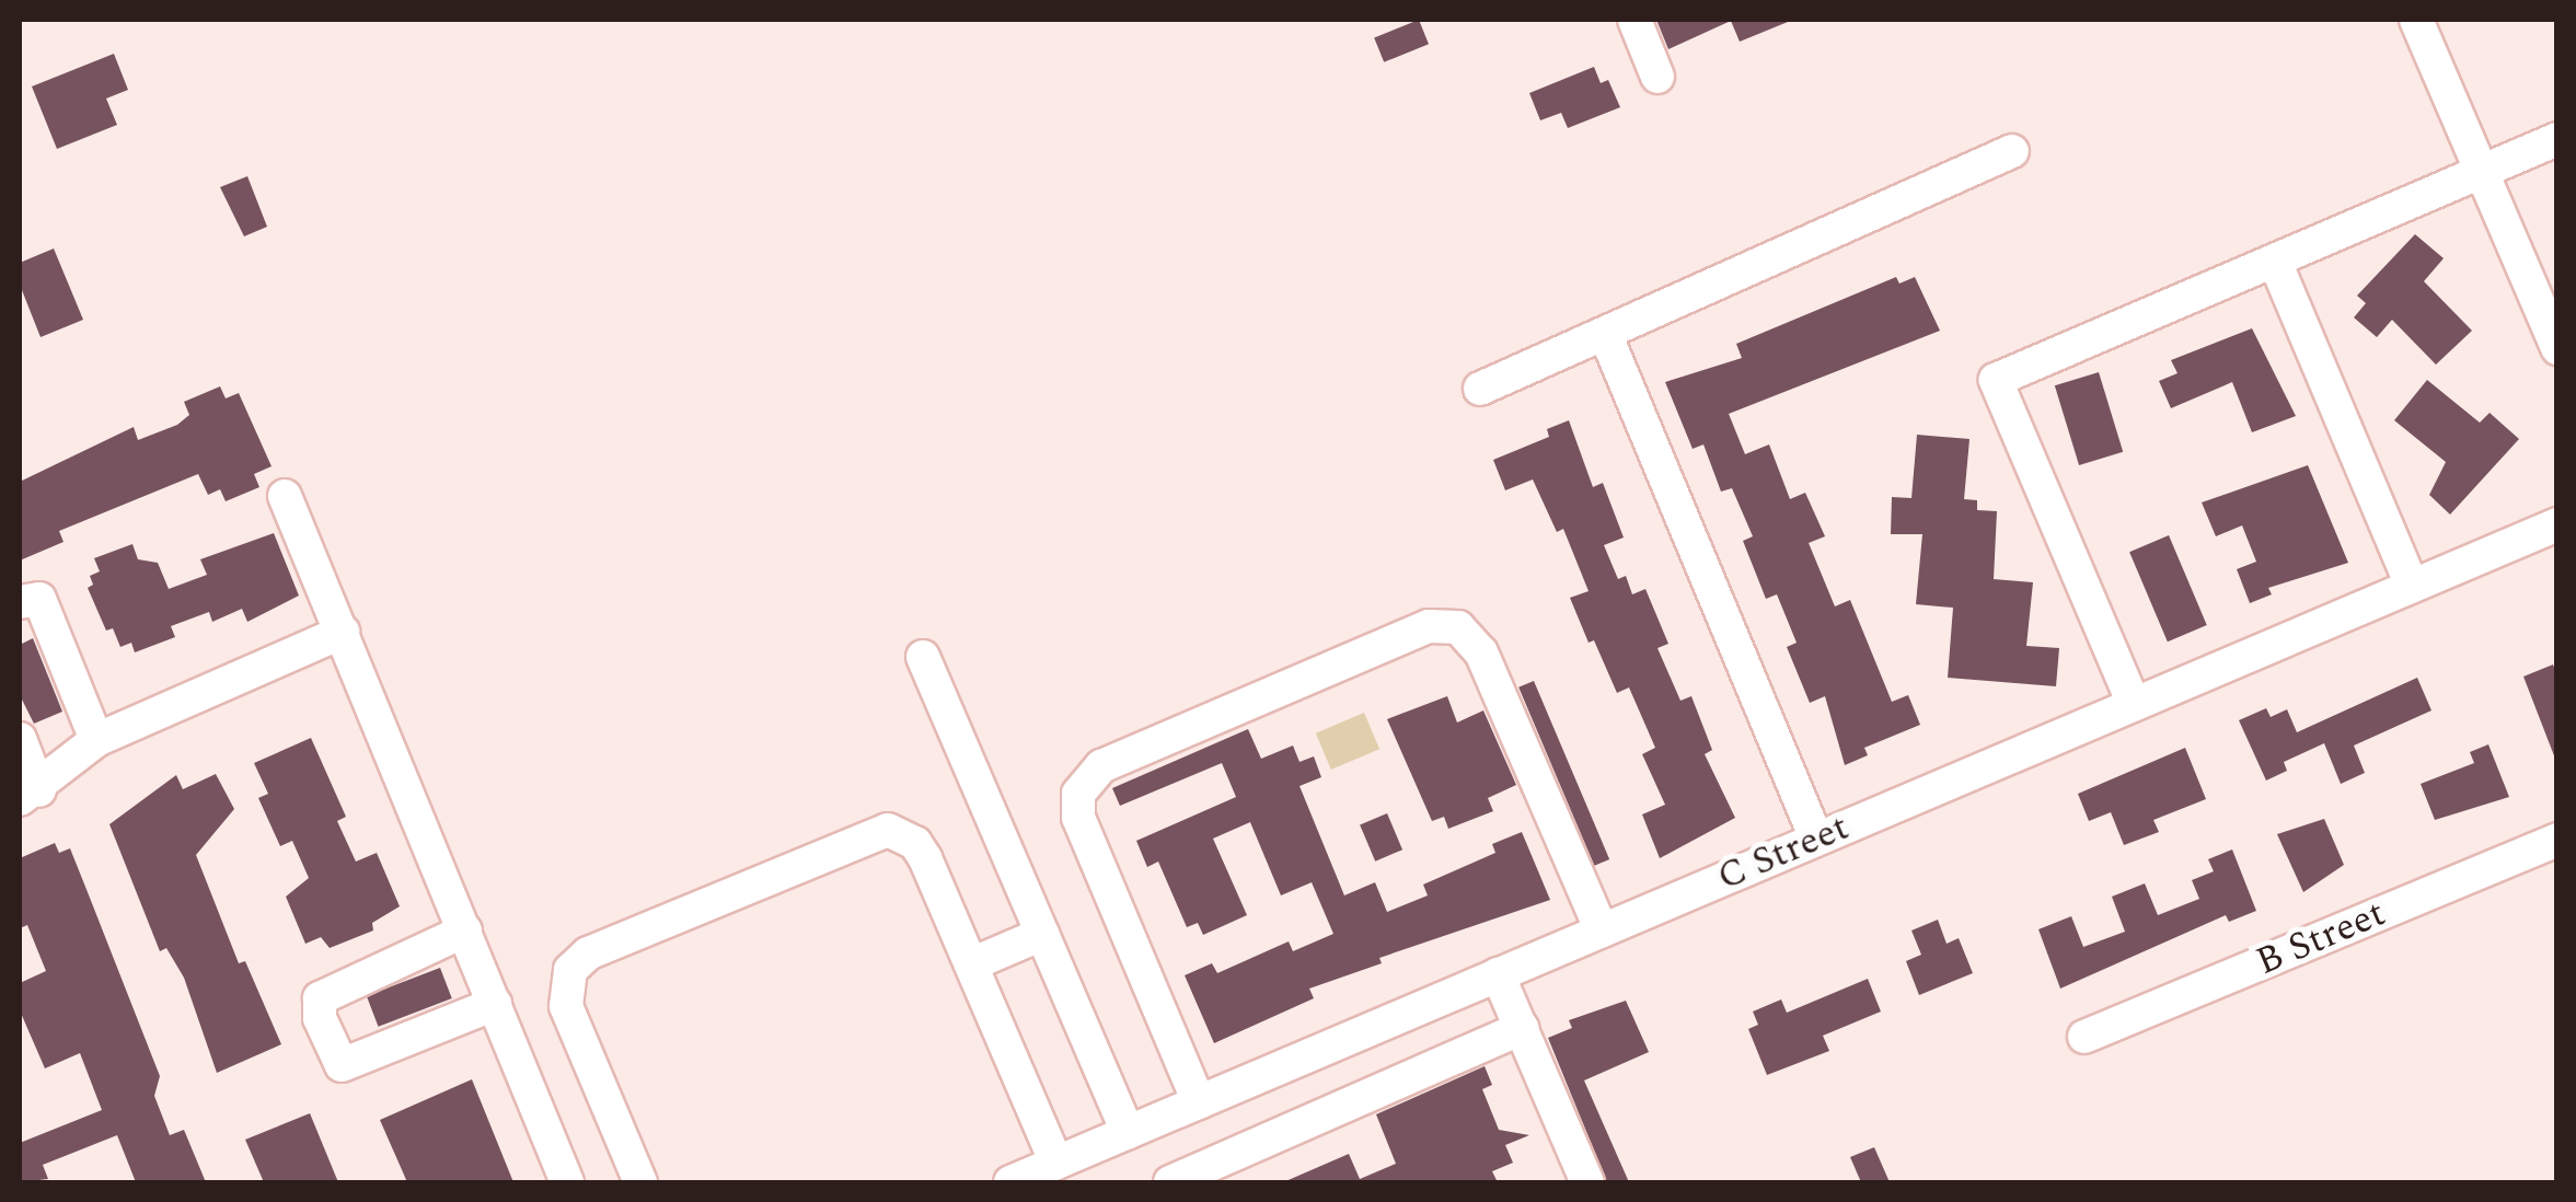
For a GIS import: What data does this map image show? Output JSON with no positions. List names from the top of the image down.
{
  "streets": {
    "street": ["C Street", "B Street"]
  }
}
